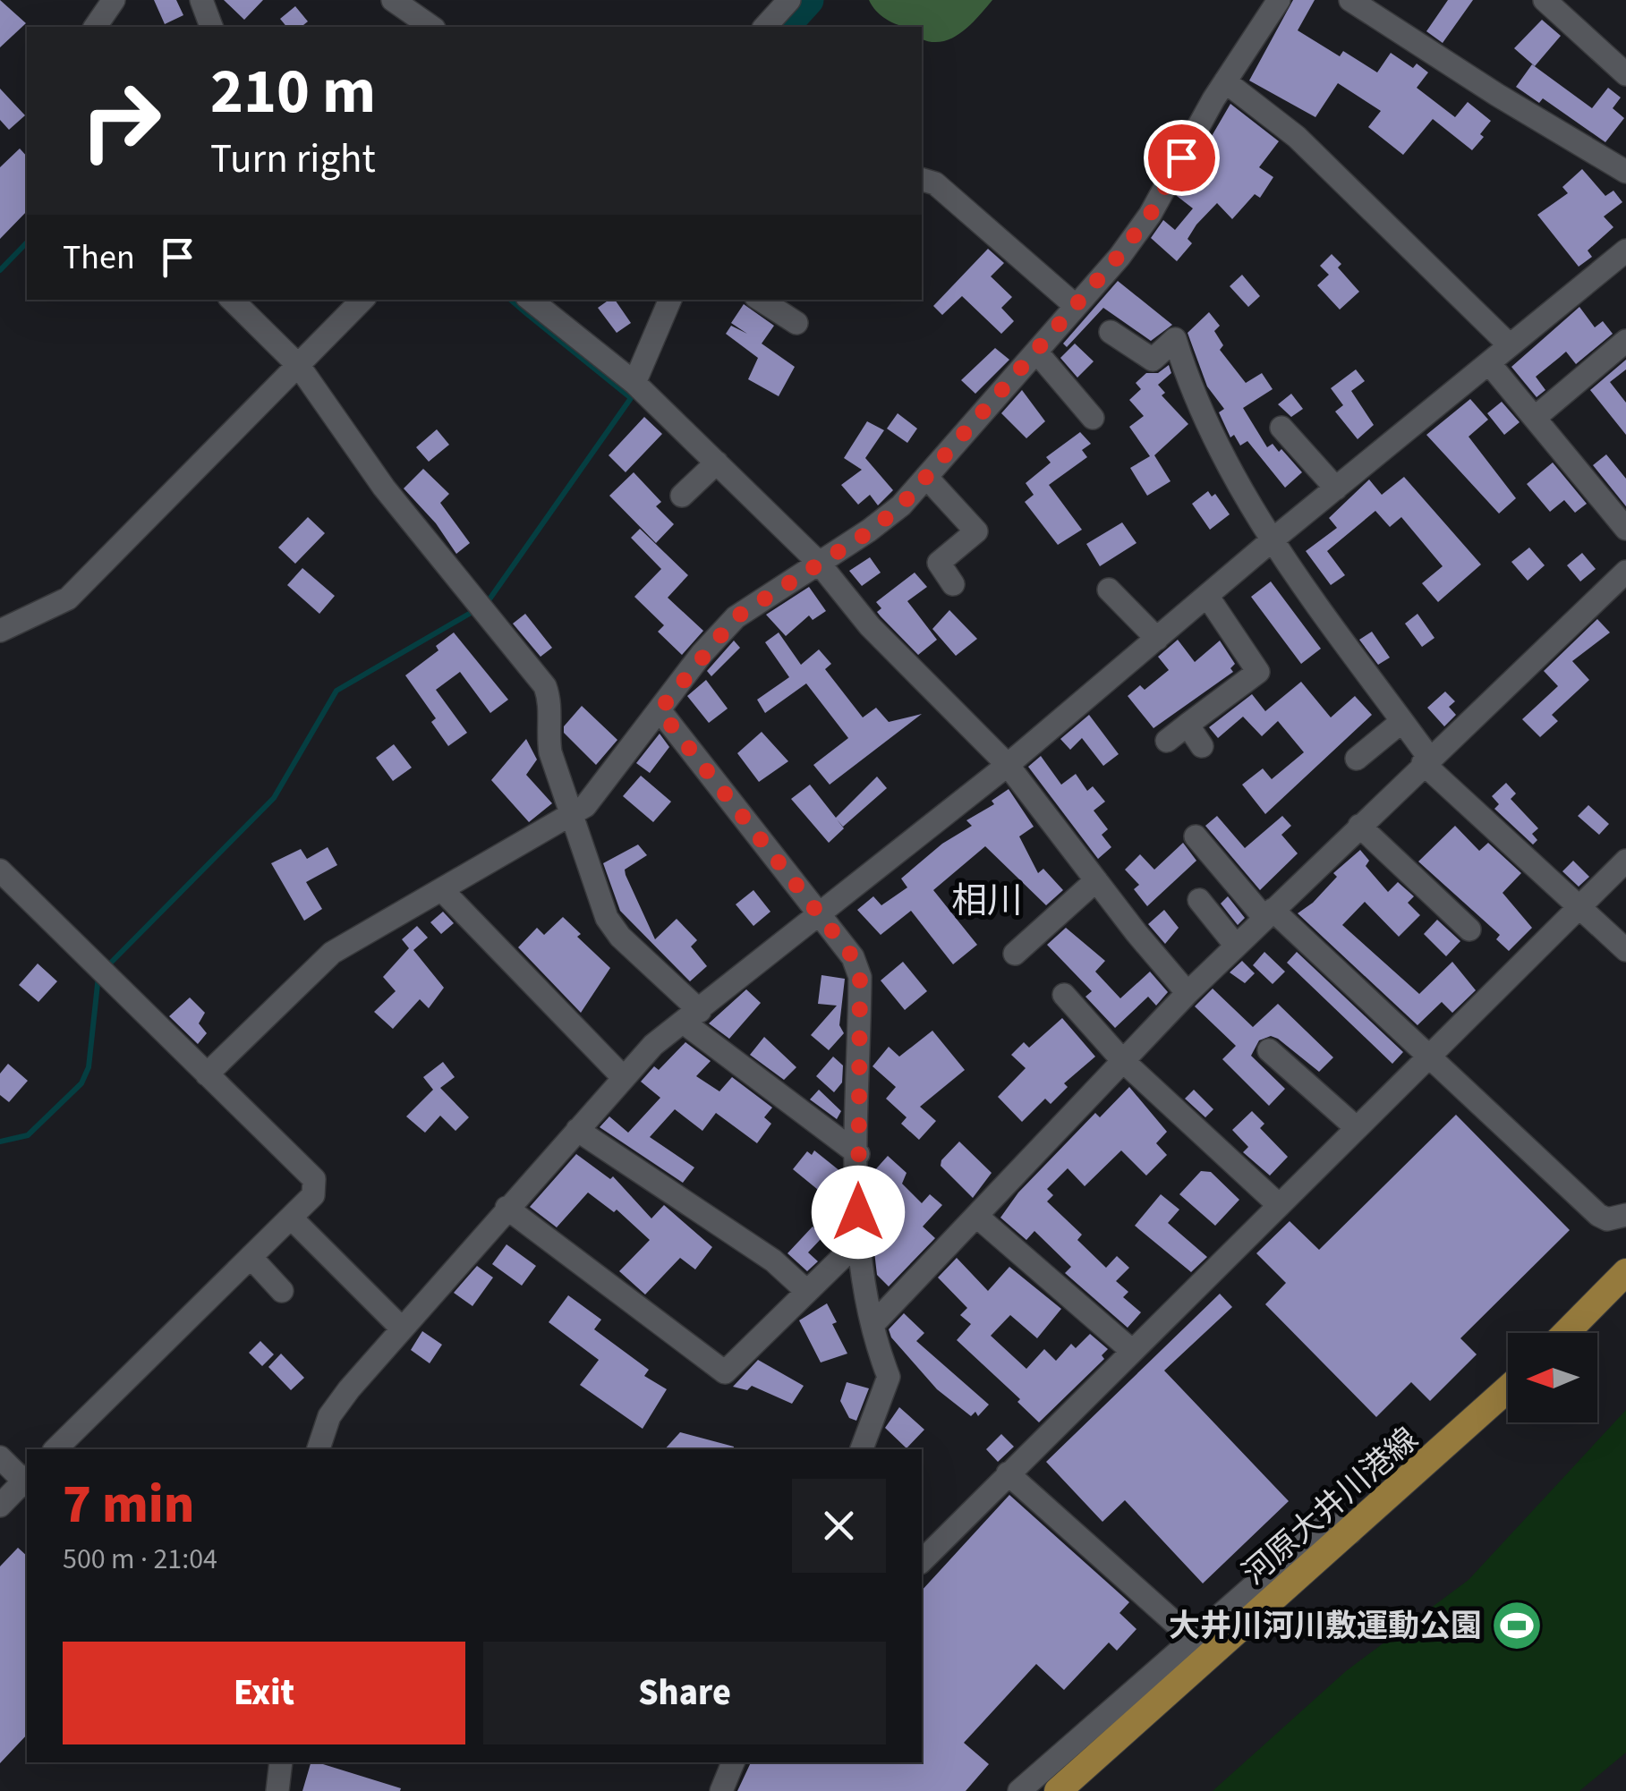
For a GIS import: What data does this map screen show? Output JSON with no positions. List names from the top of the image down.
{
  "streets": {
    "main road": ["河原大井川港線"]
  },
  "districts": ["相川"],
  "places": {
    "sports": ["大井川河川敷運動公園"]
  },
  "north": "left",
  "page": {
    "turn": ["210 m", "Turn right"],
    "then": "Then",
    "heading": ["7 min", "500 m · 21:04"],
    "buttons": ["Exit", "Share"]
  }
}
